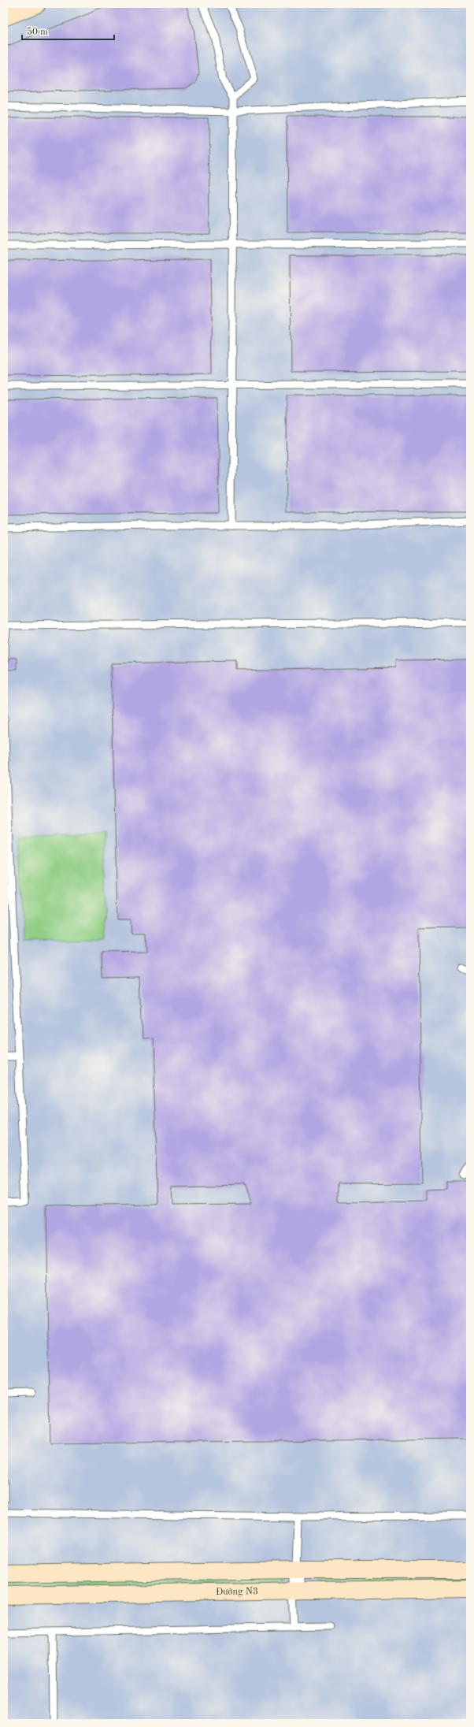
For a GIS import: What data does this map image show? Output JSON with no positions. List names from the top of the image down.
{
  "streets": {
    "street": ["Đường N3"]
  },
  "scale_bar": "50 m"
}
